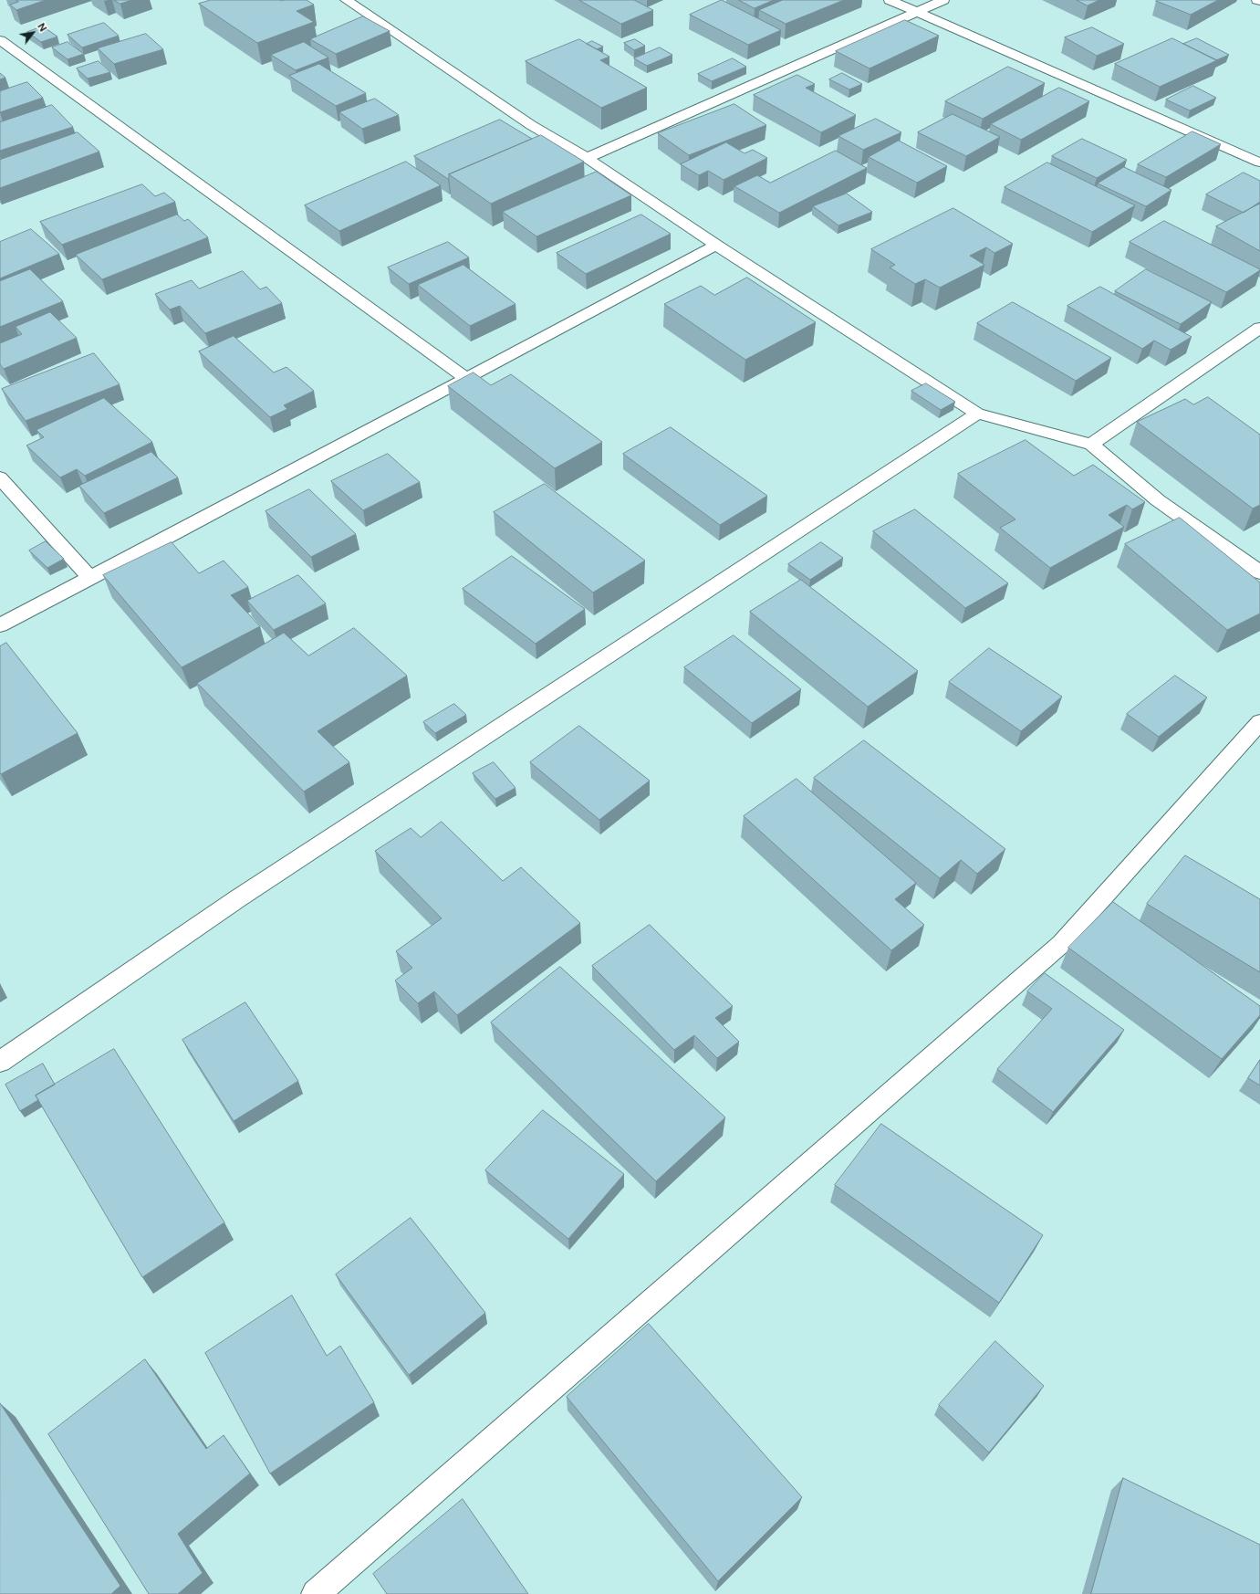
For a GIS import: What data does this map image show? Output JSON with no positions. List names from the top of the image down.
{
  "north": "top right"
}
